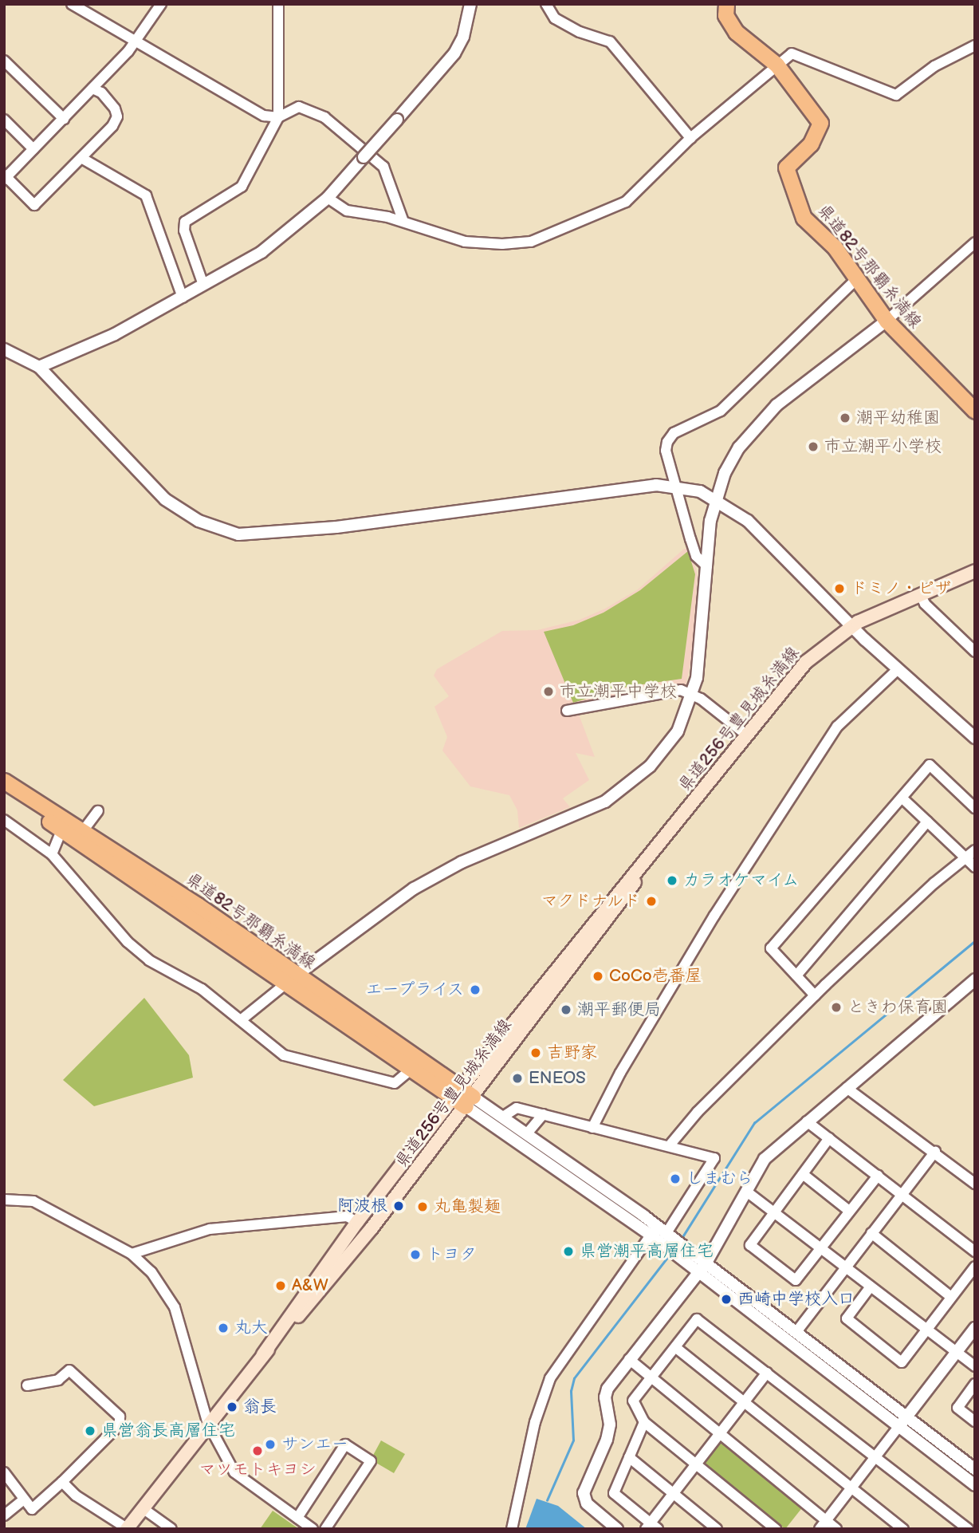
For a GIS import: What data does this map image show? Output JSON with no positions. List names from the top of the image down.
{
  "streets": {
    "main road": ["県道82号那覇糸満線", "県道256号豊見城糸満線"]
  },
  "crossings": [
    ["県道82号那覇糸満線", "県道256号豊見城糸満線"]
  ],
  "places": [
    "潮平幼稚園",
    "市立潮平小学校",
    "ドミノ・ピザ",
    "市立潮平中学校",
    "カラオケマイム",
    "マクドナルド",
    "CoCo壱番屋",
    "エープライス",
    "ときわ保育園",
    "潮平郵便局",
    "吉野家",
    "ENEOS",
    "しまむら",
    "阿波根",
    "丸亀製麺",
    "県営潮平高層住宅",
    "トヨタ",
    "A&W",
    "西崎中学校入口",
    "丸大",
    "翁長",
    "県営翁長高層住宅",
    "サンエー",
    "マツモトキヨシ"
  ]
}
